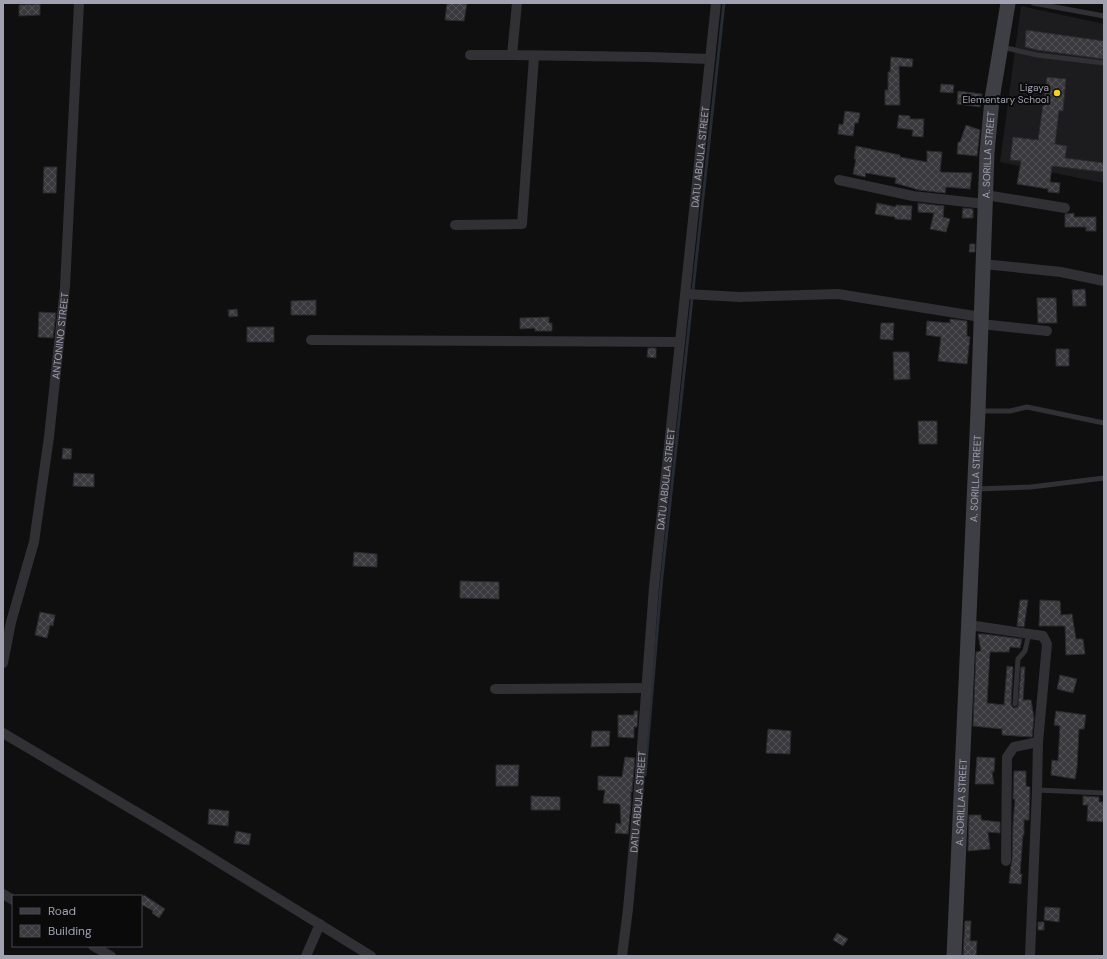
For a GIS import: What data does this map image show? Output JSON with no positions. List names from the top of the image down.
{
  "streets": {
    "street": ["A. SORILLA STREET", "DATU ABDULA STREET", "ANTONINO STREET"]
  },
  "places": ["Ligaya Elementary School"],
  "legend": ["Road", "Building"]
}
